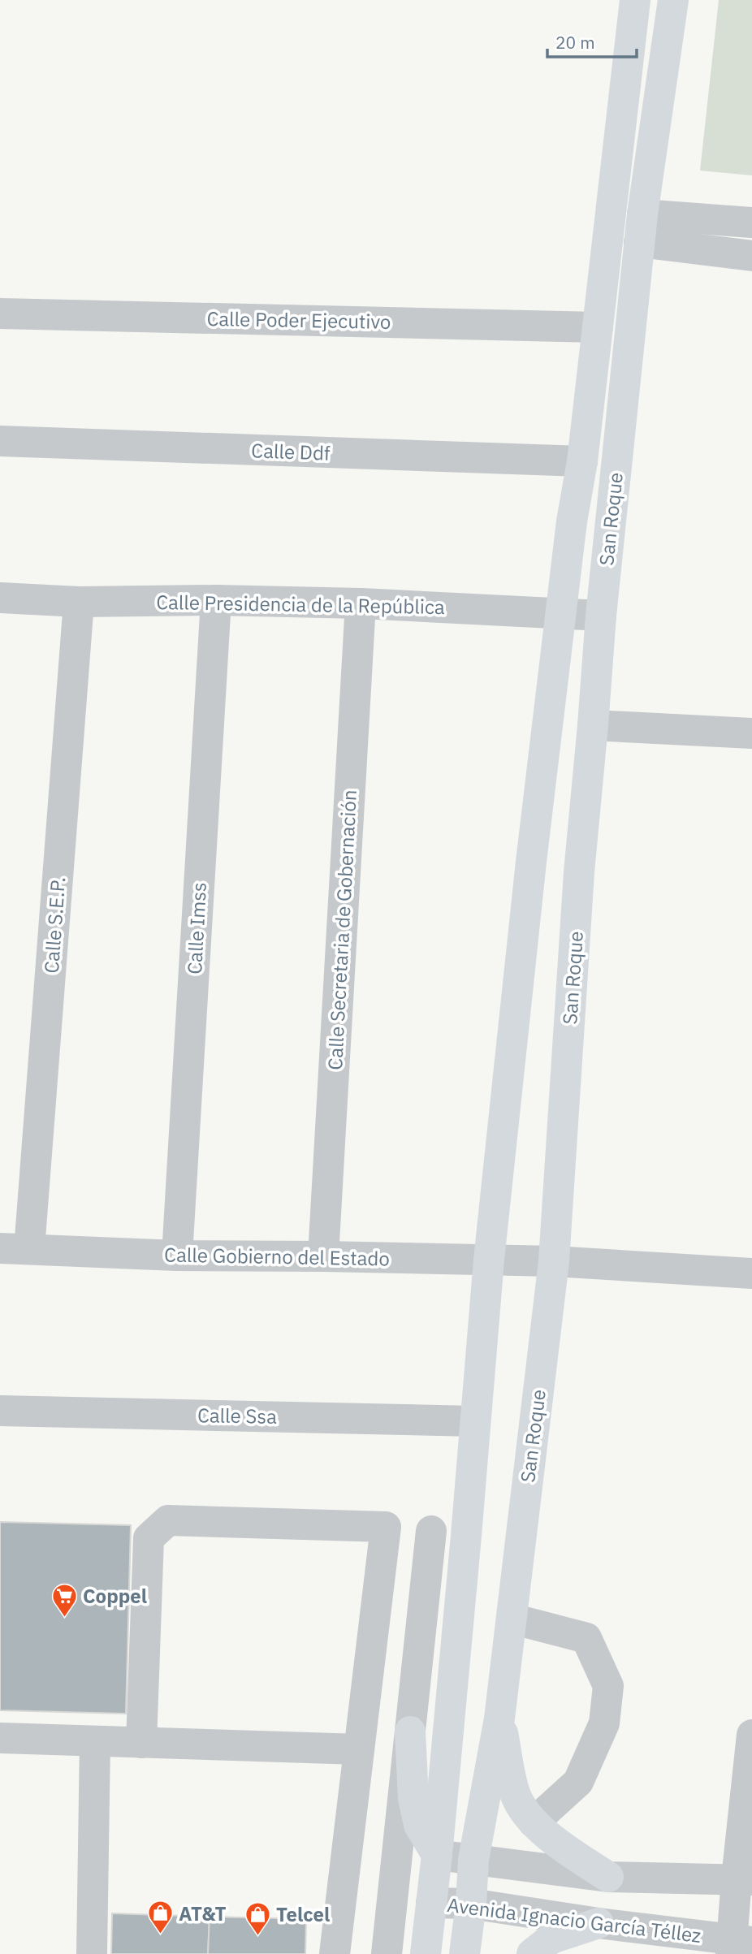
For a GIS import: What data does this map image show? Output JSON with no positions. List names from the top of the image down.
{
  "streets": {
    "main road": ["San Roque"],
    "street": [
      "Calle Poder Ejecutivo",
      "Calle Ddf",
      "Calle Presidencia de la República",
      "Calle S.E.P.",
      "Calle Imss",
      "Calle Secretaria de Gobernación",
      "Calle Gobierno del Estado",
      "Calle Ssa",
      "Avenida Ignacio García Téllez"
    ]
  },
  "crossings": [
    ["Calle Poder Ejecutivo", "San Roque"],
    ["Calle Ddf", "San Roque"],
    ["San Roque", "Calle Presidencia de la República"],
    ["San Roque", "Calle Gobierno del Estado"],
    ["San Roque", "Calle Ssa"],
    ["San Roque", "Avenida Ignacio García Téllez"],
    ["Calle Presidencia de la República", "Calle S.E.P."],
    ["Calle Presidencia de la República", "Calle Imss"],
    ["Calle Presidencia de la República", "Calle Secretaria de Gobernación"],
    ["Calle S.E.P.", "Calle Gobierno del Estado"],
    ["Calle Imss", "Calle Gobierno del Estado"],
    ["Calle Secretaria de Gobernación", "Calle Gobierno del Estado"]
  ],
  "places": {
    "supermarket": ["Coppel"],
    "shop": ["AT&T", "Telcel"]
  },
  "scale_bar": "20 m"
}
